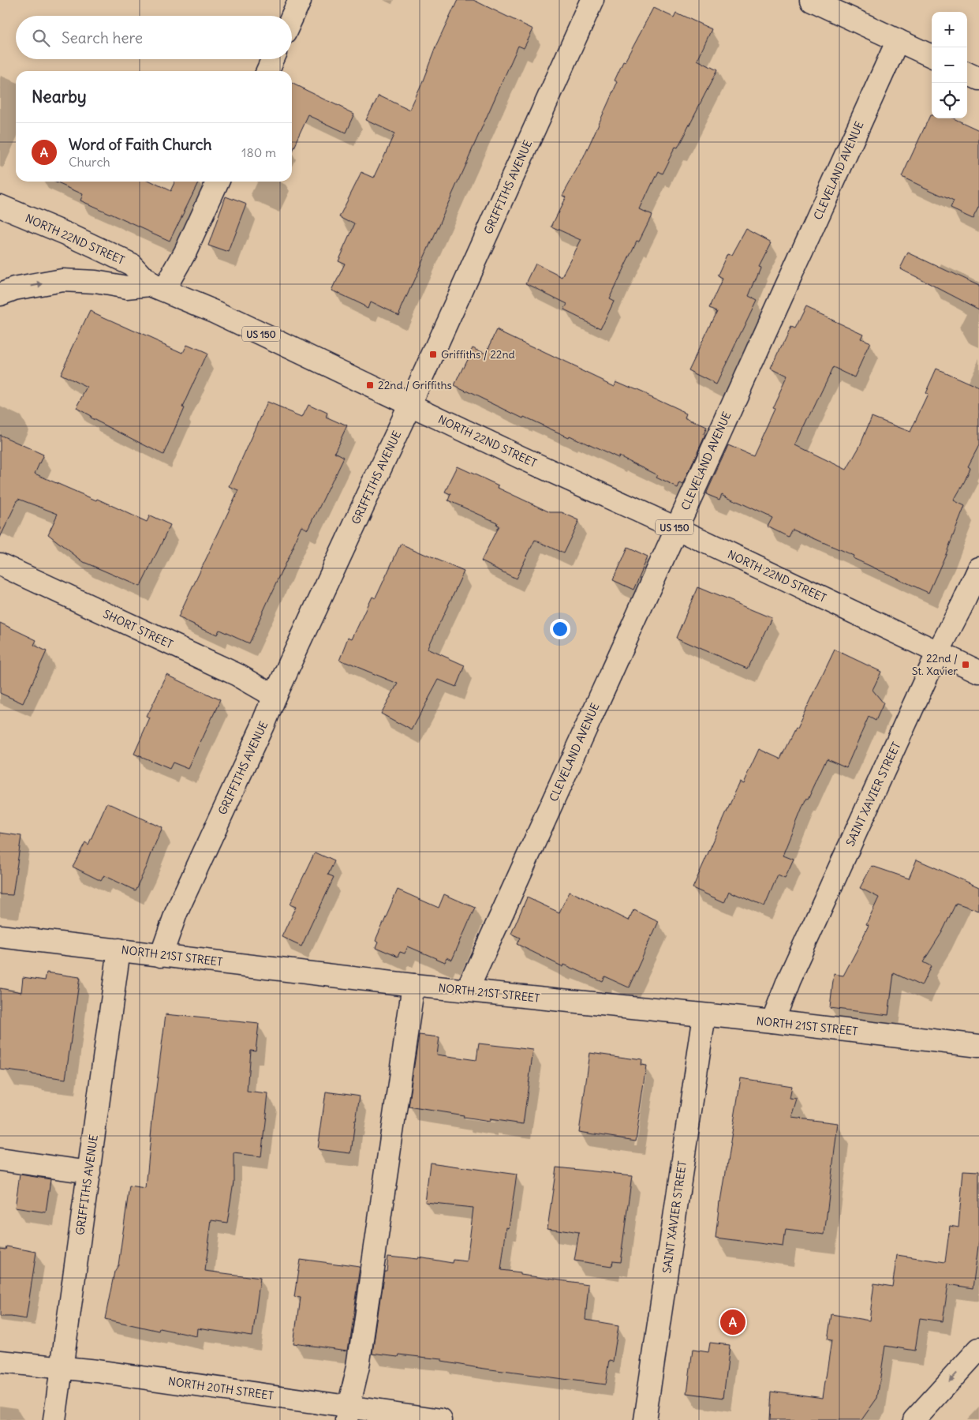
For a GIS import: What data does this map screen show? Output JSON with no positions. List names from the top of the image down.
{
  "streets": {
    "street": [
      "CLEVELAND AVENUE",
      "GRIFFITHS AVENUE",
      "NORTH 22ND STREET",
      "US 150",
      "SHORT STREET",
      "SAINT XAVIER STREET",
      "NORTH 21ST STREET",
      "NORTH 20TH STREET"
    ]
  },
  "crossings": [
    ["CLEVELAND AVENUE", "NORTH 22ND STREET"],
    ["CLEVELAND AVENUE", "NORTH 21ST STREET"],
    ["GRIFFITHS AVENUE", "NORTH 22ND STREET"],
    ["GRIFFITHS AVENUE", "SHORT STREET"],
    ["GRIFFITHS AVENUE", "NORTH 21ST STREET"],
    ["GRIFFITHS AVENUE", "NORTH 20TH STREET"],
    ["NORTH 22ND STREET", "US 150"],
    ["NORTH 22ND STREET", "SAINT XAVIER STREET"],
    ["SAINT XAVIER STREET", "NORTH 21ST STREET"]
  ],
  "places": {
    "transit": ["Griffiths / 22nd", "22nd / Griffiths", "22nd / St. Xavier"]
  },
  "page": {
    "map_buttons": ["+", "−"],
    "search": "Search here",
    "heading": "Nearby",
    "list": [
      {
        "mark": "A",
        "name": "Word of Faith Church",
        "note": "Church",
        "value": "180 m"
      }
    ],
    "pins": "A"
  }
}
